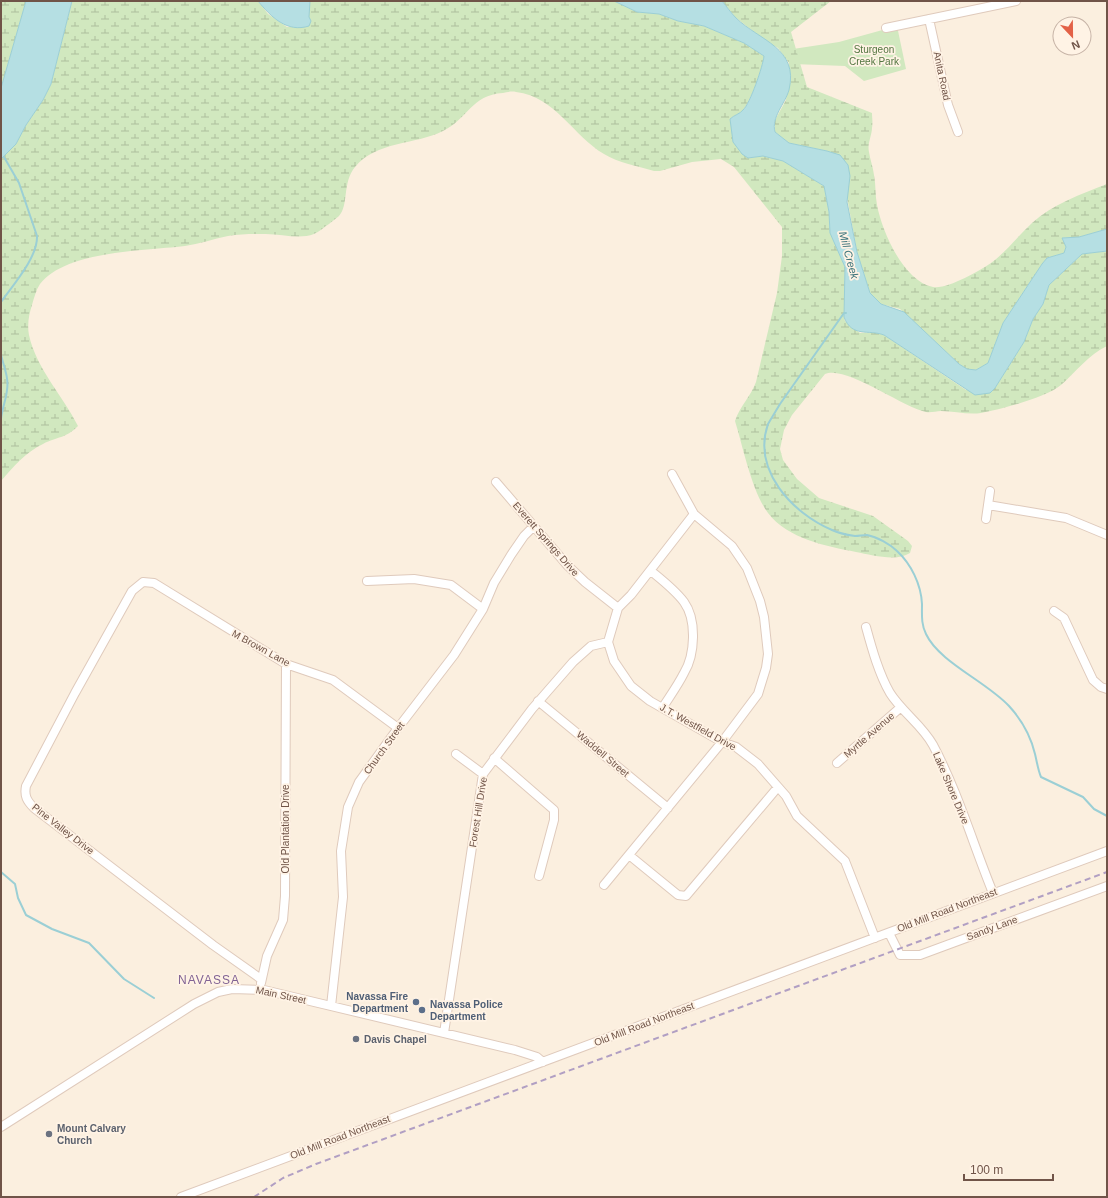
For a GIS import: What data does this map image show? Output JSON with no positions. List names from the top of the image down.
{
  "streets": {
    "street": [
      "Anita Road",
      "Everett Springs Drive",
      "M Brown Lane",
      "J.T. Westfield Drive",
      "Myrtle Avenue",
      "Church Street",
      "Waddell Street",
      "Lake Shore Drive",
      "Forest Hill Drive",
      "Pine Valley Drive",
      "Old Plantation Drive",
      "Old Mill Road Northeast",
      "Sandy Lane",
      "Main Street"
    ]
  },
  "crossings": [
    ["Everett Springs Drive", "Church Street"],
    ["M Brown Lane", "Church Street"],
    ["M Brown Lane", "Pine Valley Drive"],
    ["M Brown Lane", "Old Plantation Drive"],
    ["J.T. Westfield Drive", "Forest Hill Drive"],
    ["J.T. Westfield Drive", "Old Mill Road Northeast"],
    ["Myrtle Avenue", "Lake Shore Drive"],
    ["Church Street", "Main Street"],
    ["Waddell Street", "Forest Hill Drive"],
    ["Lake Shore Drive", "Old Mill Road Northeast"],
    ["Forest Hill Drive", "Main Street"],
    ["Pine Valley Drive", "Old Plantation Drive"],
    ["Old Plantation Drive", "Main Street"],
    ["Old Mill Road Northeast", "Sandy Lane"],
    ["Old Mill Road Northeast", "Main Street"]
  ],
  "districts": ["NAVASSA"],
  "water": ["Mill Creek"],
  "parks": ["Sturgeon Creek Park"],
  "places": [
    "Navassa Fire Department",
    "Navassa Police Department",
    "Davis Chapel",
    "Mount Calvary Church"
  ],
  "scale_bar": "100 m",
  "north": "bottom"
}
